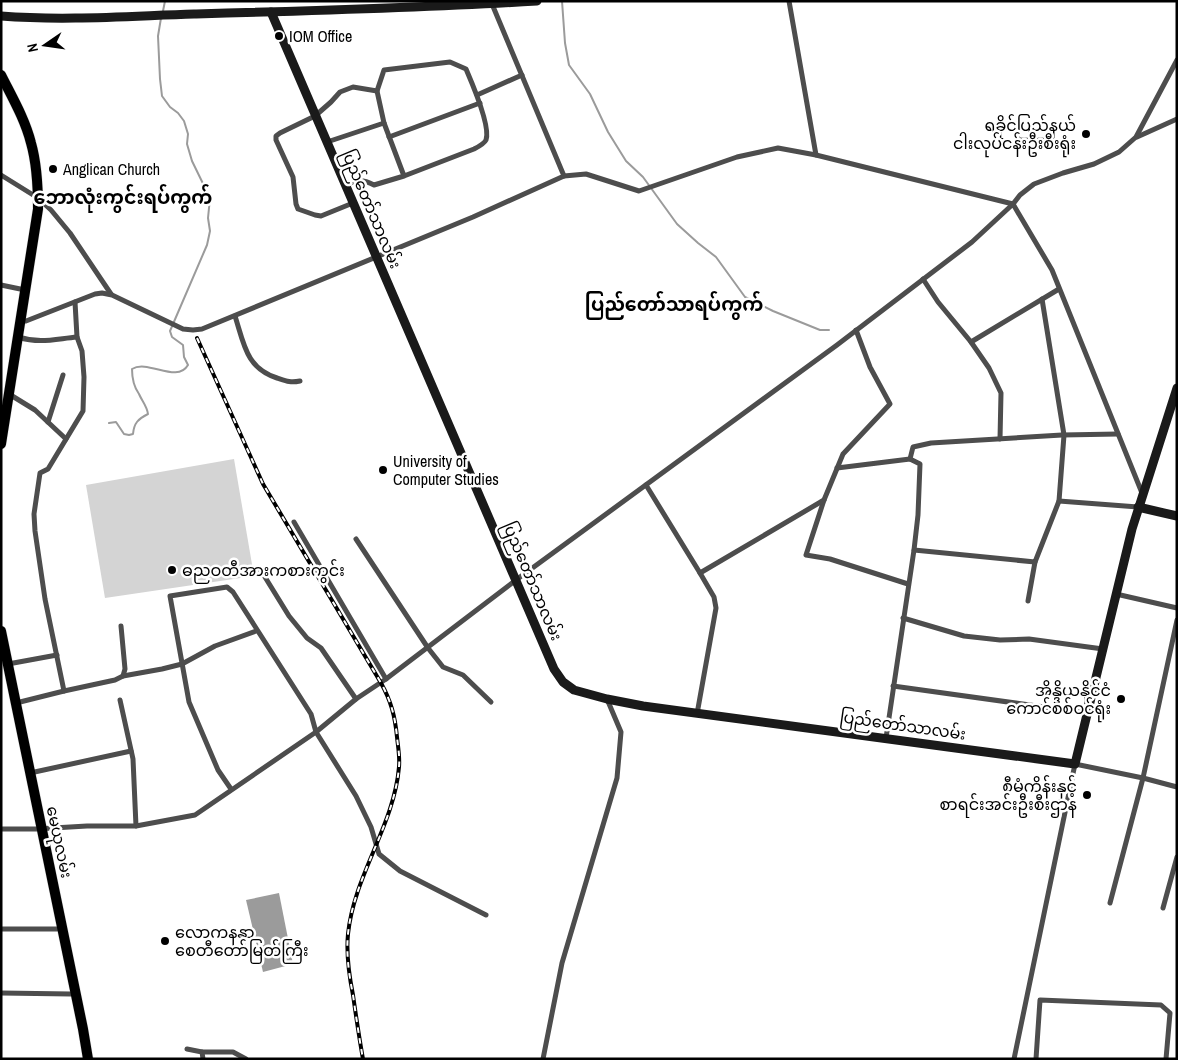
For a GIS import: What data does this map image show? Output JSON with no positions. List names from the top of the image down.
{
  "streets": {
    "main road": ["မေယုလမ်း"],
    "street": ["ပြည်တော်သာလမ်း"]
  },
  "districts": ["ဘောလုံးကွင်းရပ်ကွက်", "ပြည်တော်သာရပ်ကွက်"],
  "places": [
    "IOM Office",
    "ရခိုင်ပြည်နယ် ငါးလုပ်ငန်းဦးစီးရုံး",
    "Anglican Church",
    "University of Computer Studies",
    "ဓညဝတီအားကစားကွင်း",
    "အိန္ဒိယနိုင်ငံ ကောင်စစ်ဝင်ရုံး",
    "စီမံကိန်းနှင့် စာရင်းအင်းဦးစီးဌာန",
    "လောကနန္ဒာ စေတီတော်မြတ်ကြီး"
  ],
  "north": "left"
}
